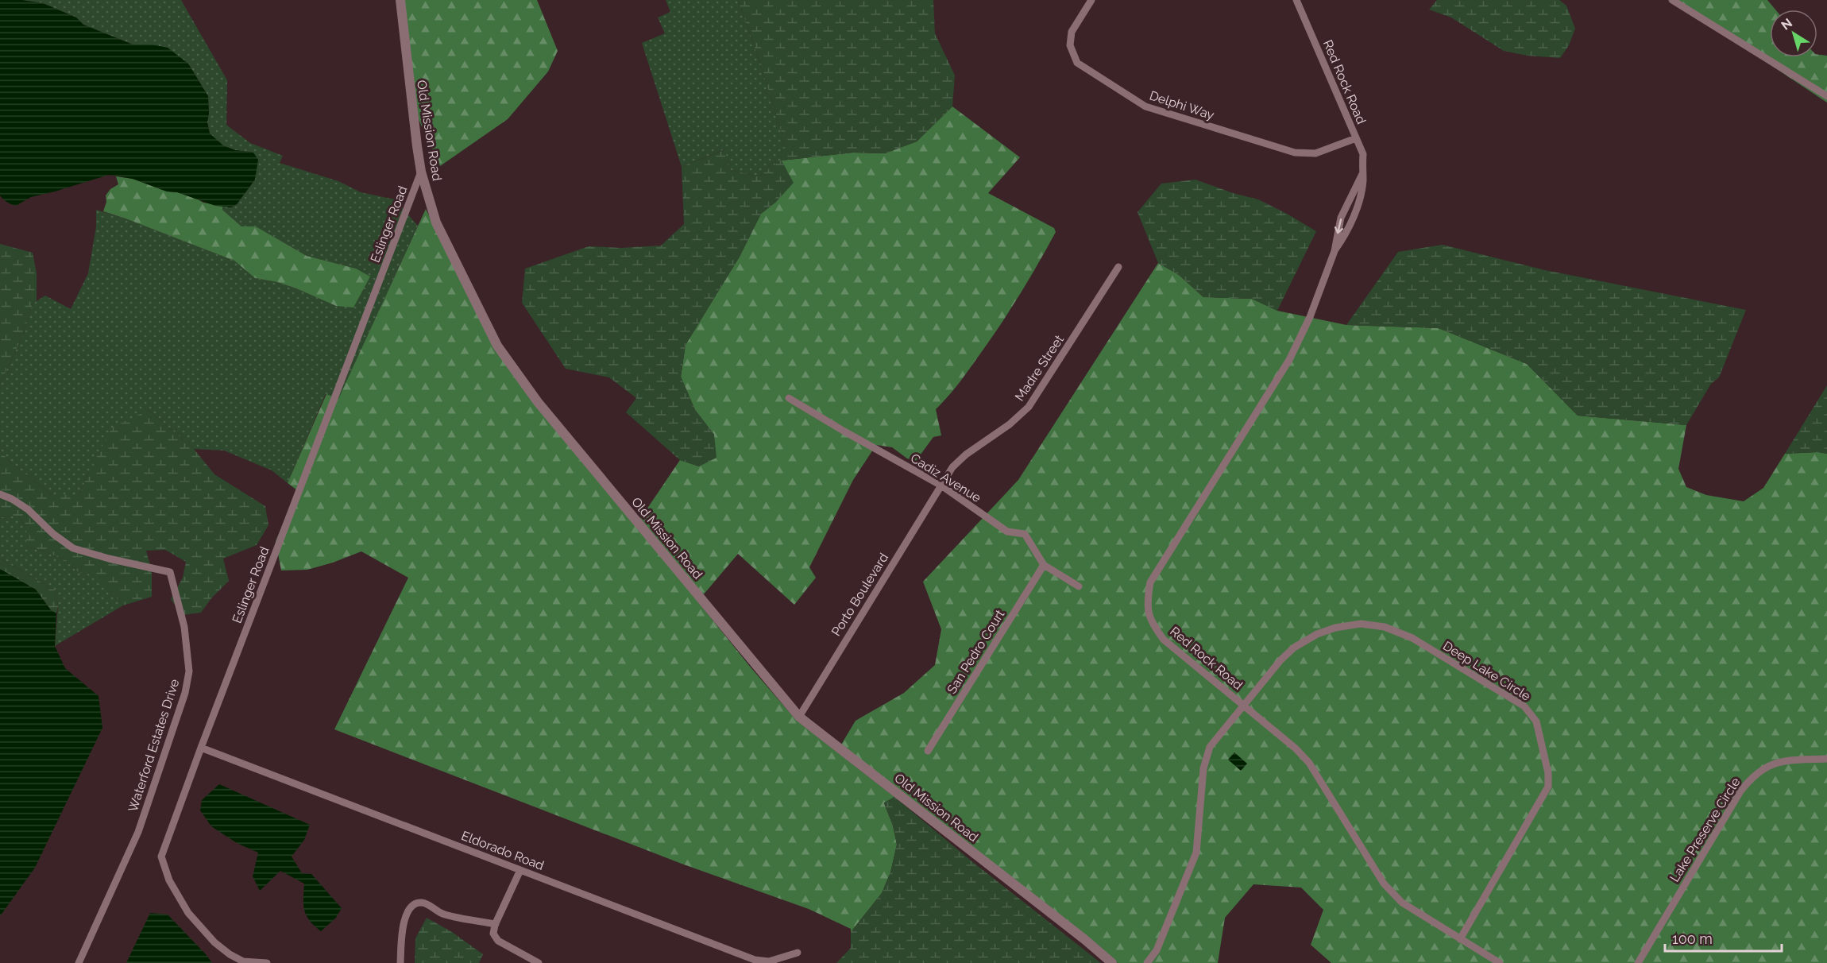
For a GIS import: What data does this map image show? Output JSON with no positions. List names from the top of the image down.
{
  "streets": {
    "street": [
      "Red Rock Road",
      "Delphi Way",
      "Old Mission Road",
      "Eslinger Road",
      "Madre Street",
      "Cadiz Avenue",
      "Porto Boulevard",
      "San Pedro Court",
      "Deep Lake Circle",
      "Waterford Estates Drive",
      "Lake Preserve Circle",
      "Eldorado Road"
    ]
  },
  "crossings": [
    ["Red Rock Road", "Delphi Way"],
    ["Red Rock Road", "Deep Lake Circle"],
    ["Old Mission Road", "Eslinger Road"],
    ["Old Mission Road", "Porto Boulevard"],
    ["Eslinger Road", "Eldorado Road"],
    ["Madre Street", "Cadiz Avenue"],
    ["Madre Street", "Porto Boulevard"],
    ["Cadiz Avenue", "Porto Boulevard"],
    ["Cadiz Avenue", "San Pedro Court"]
  ],
  "scale_bar": "100 m",
  "north": "top left"
}
